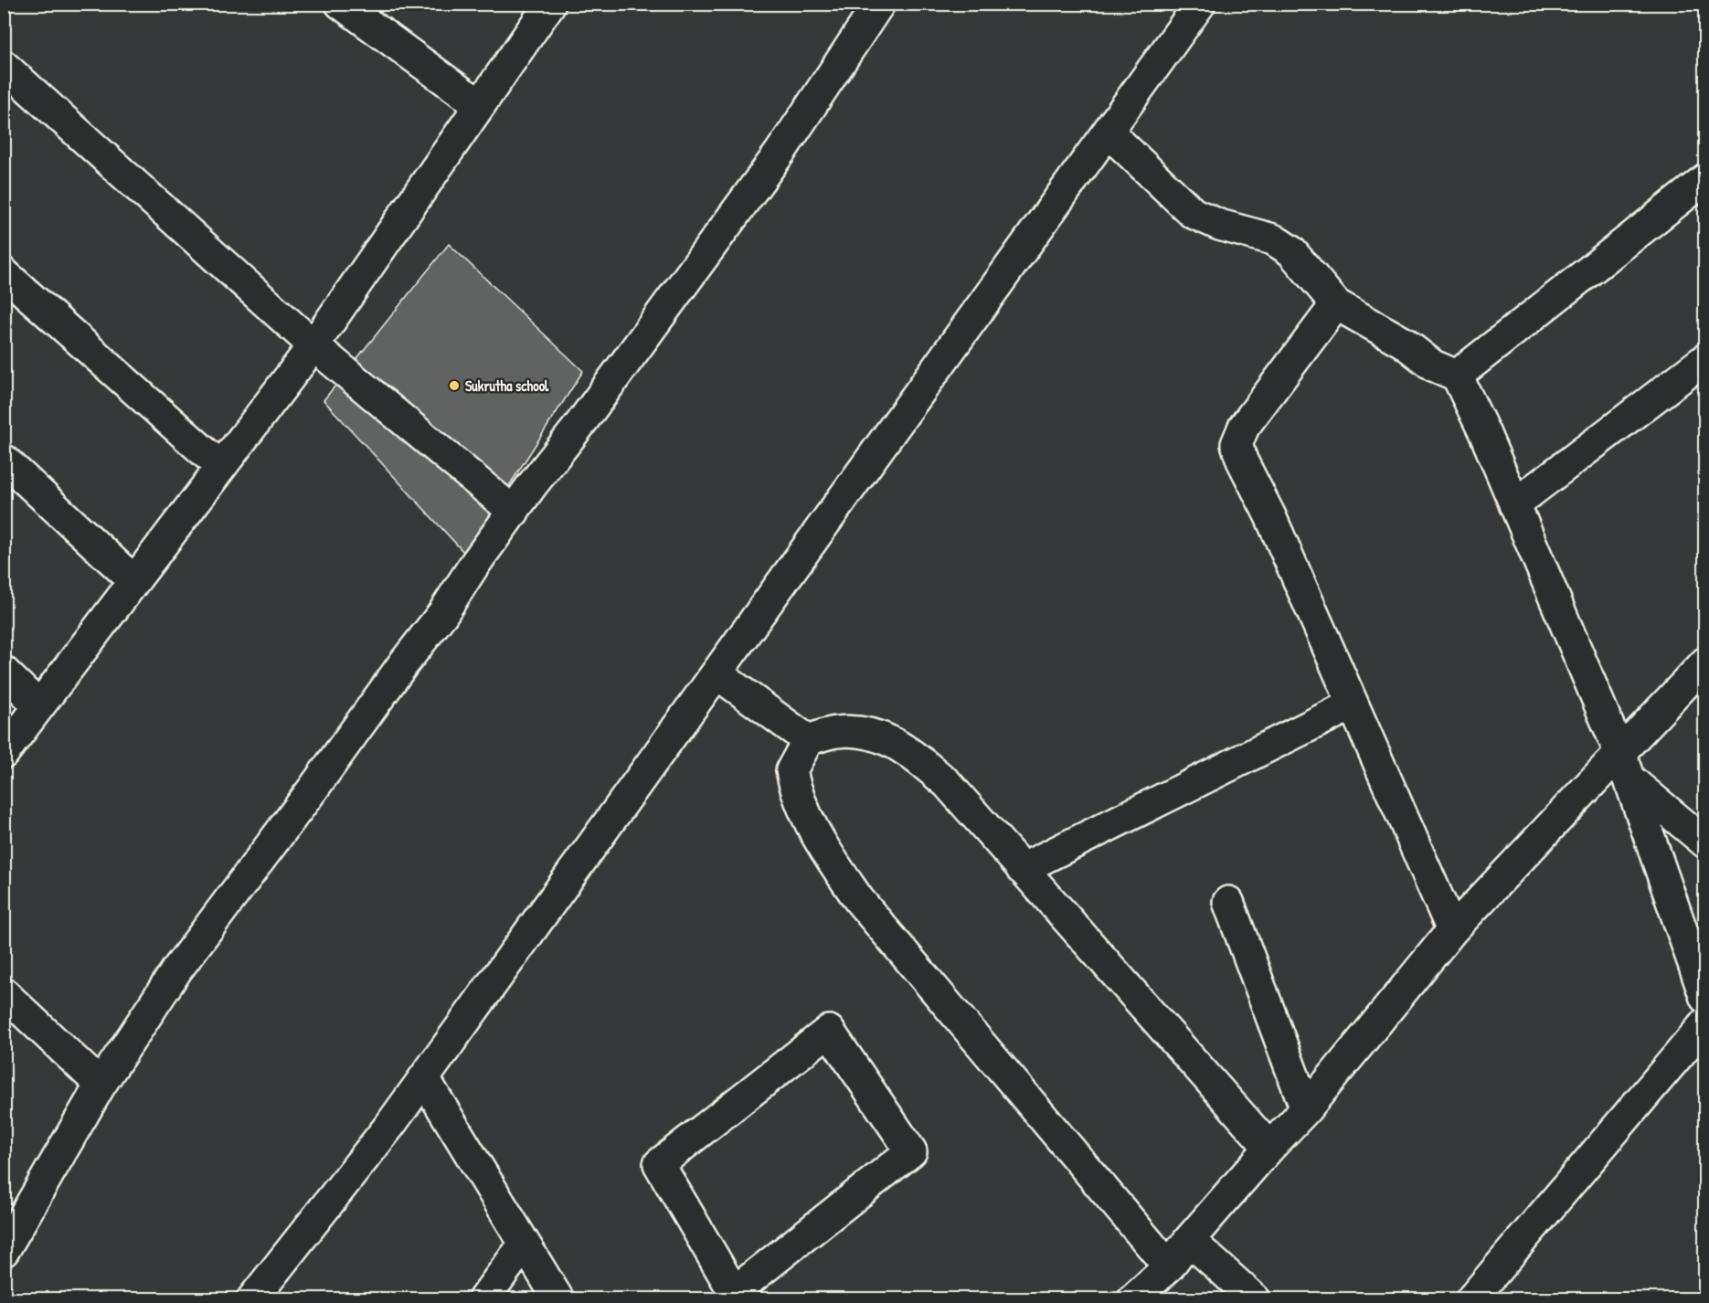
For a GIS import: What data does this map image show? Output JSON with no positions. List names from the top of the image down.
{
  "places": ["Sukrutha school"]
}
